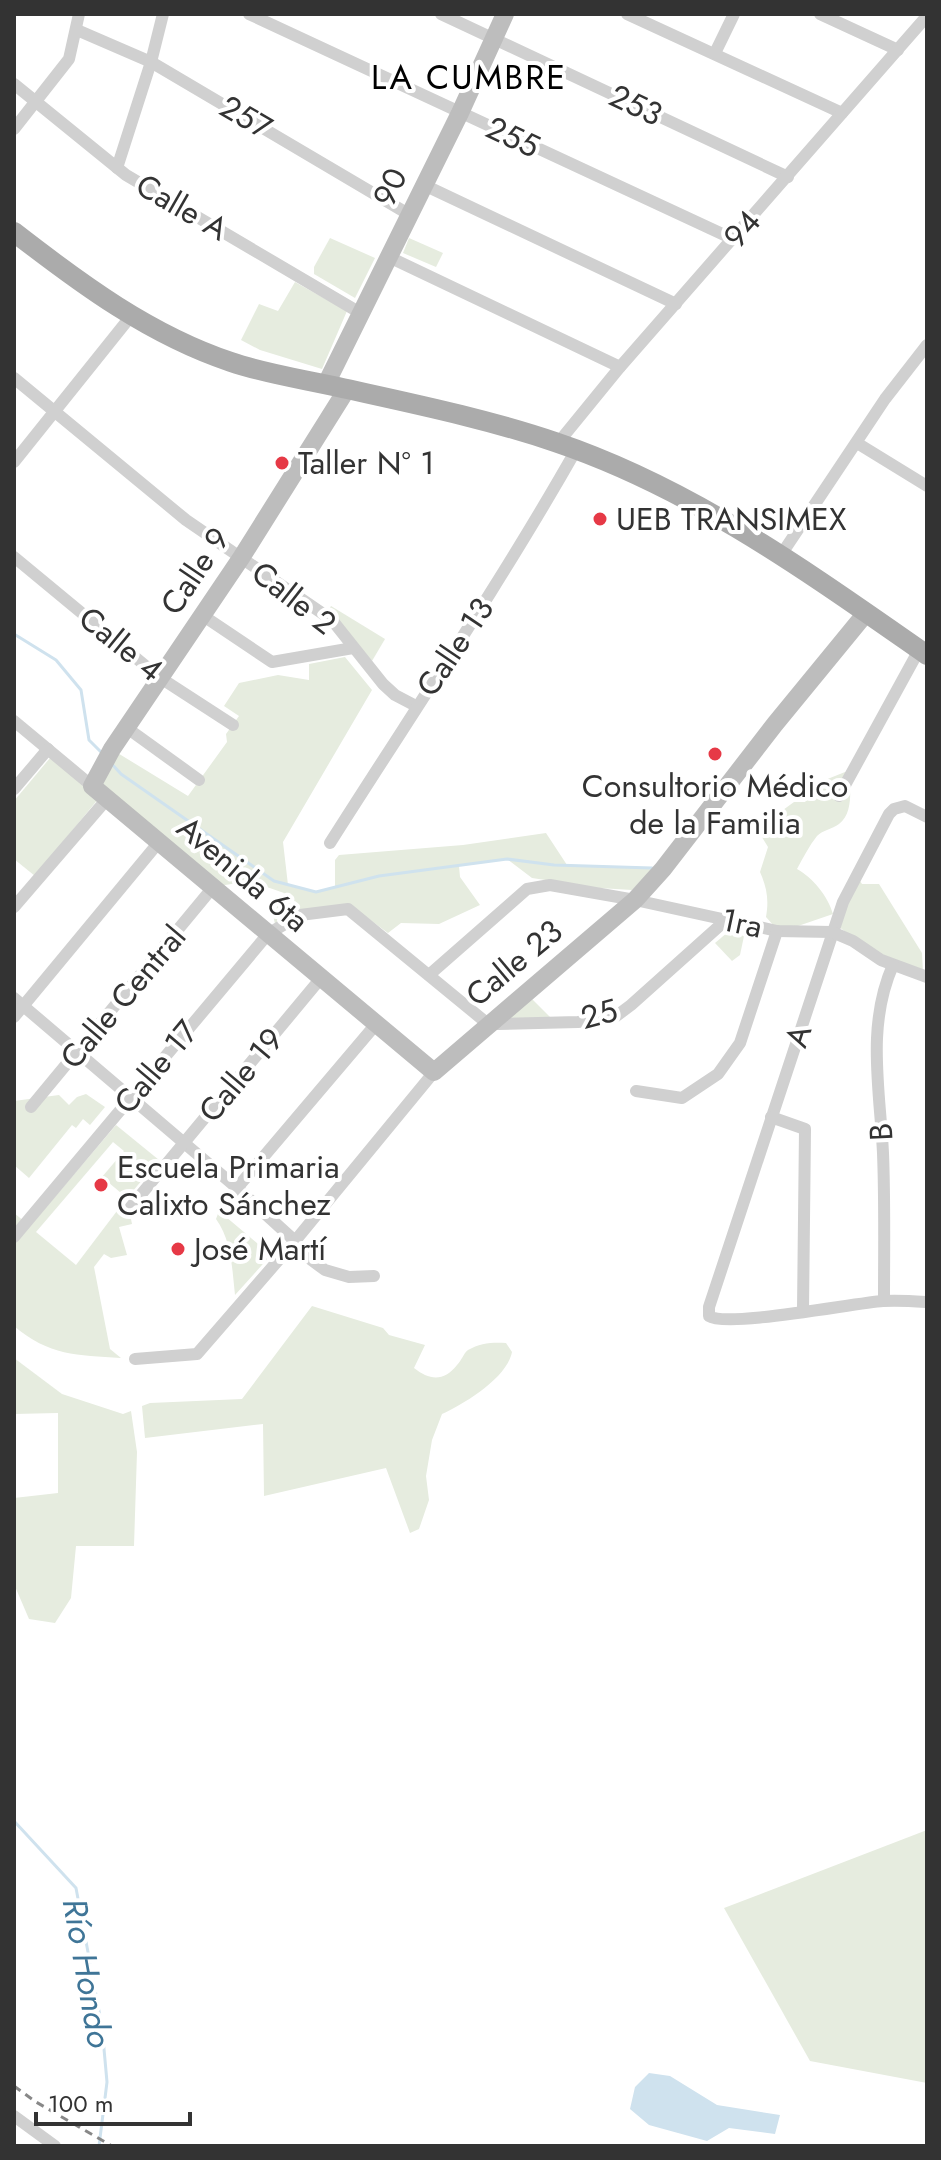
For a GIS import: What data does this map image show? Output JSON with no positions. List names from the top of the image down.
{
  "streets": {
    "street": [
      "253",
      "257",
      "255",
      "90",
      "Calle A",
      "94",
      "Calle 9",
      "Calle 2",
      "Calle 4",
      "Calle 13",
      "Avenida 6ta",
      "1ra",
      "Calle 23",
      "Calle Central",
      "25",
      "A",
      "Calle 17",
      "Calle 19",
      "B"
    ]
  },
  "crossings": [
    ["253", "90"],
    ["253", "94"],
    ["257", "90"],
    ["255", "90"],
    ["255", "94"],
    ["90", "Calle A"],
    ["94", "Calle 13"],
    ["Calle 9", "Calle 2"],
    ["Calle 9", "Calle 4"],
    ["Calle 9", "Avenida 6ta"],
    ["Calle 2", "Calle 13"],
    ["Avenida 6ta", "Calle 23"],
    ["Avenida 6ta", "Calle Central"],
    ["Avenida 6ta", "Calle 17"],
    ["Avenida 6ta", "Calle 19"],
    ["1ra", "Calle 23"],
    ["1ra", "25"],
    ["1ra", "A"],
    ["1ra", "B"],
    ["Calle 23", "25"]
  ],
  "districts": ["LA CUMBRE"],
  "water": ["Río Hondo"],
  "places": [
    "Taller Nº 1",
    "UEB TRANSIMEX",
    "Consultorio Médico de la Familia",
    "Escuela Primaria Calixto Sánchez",
    "José Martí"
  ],
  "scale_bar": "100 m"
}
